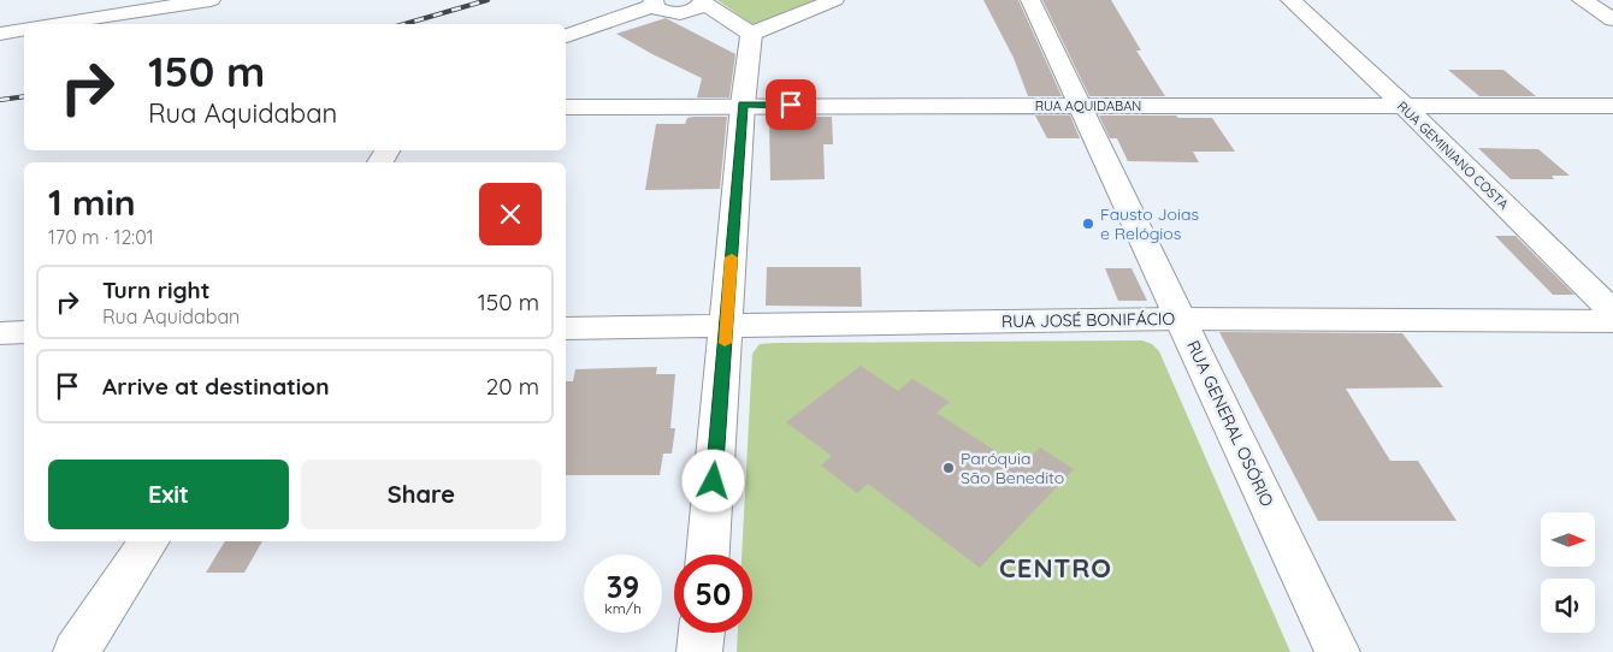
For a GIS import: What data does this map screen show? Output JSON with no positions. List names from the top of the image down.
{
  "streets": {
    "street": [
      "RUA AQUIDABAN",
      "RUA GEMINIANO COSTA",
      "RUA JOSÉ BONIFÁCIO",
      "RUA GENERAL OSÓRIO"
    ]
  },
  "crossings": [
    ["RUA AQUIDABAN", "RUA GEMINIANO COSTA"],
    ["RUA AQUIDABAN", "RUA GENERAL OSÓRIO"],
    ["RUA JOSÉ BONIFÁCIO", "RUA GENERAL OSÓRIO"]
  ],
  "districts": ["CENTRO"],
  "places": ["Fausto Joias e Relógios", "Paróquia São Benedito"],
  "north": "right",
  "page": {
    "turn": ["150 m", "Rua Aquidaban"],
    "heading": ["1 min", "170 m · 12:01"],
    "list": [
      {
        "name": "Turn right",
        "note": "Rua Aquidaban",
        "value": "150 m"
      },
      {
        "name": "Arrive at destination",
        "value": "20 m"
      }
    ],
    "buttons": ["Exit", "Share"],
    "speed": "39 km/h",
    "limit": "50"
  }
}
